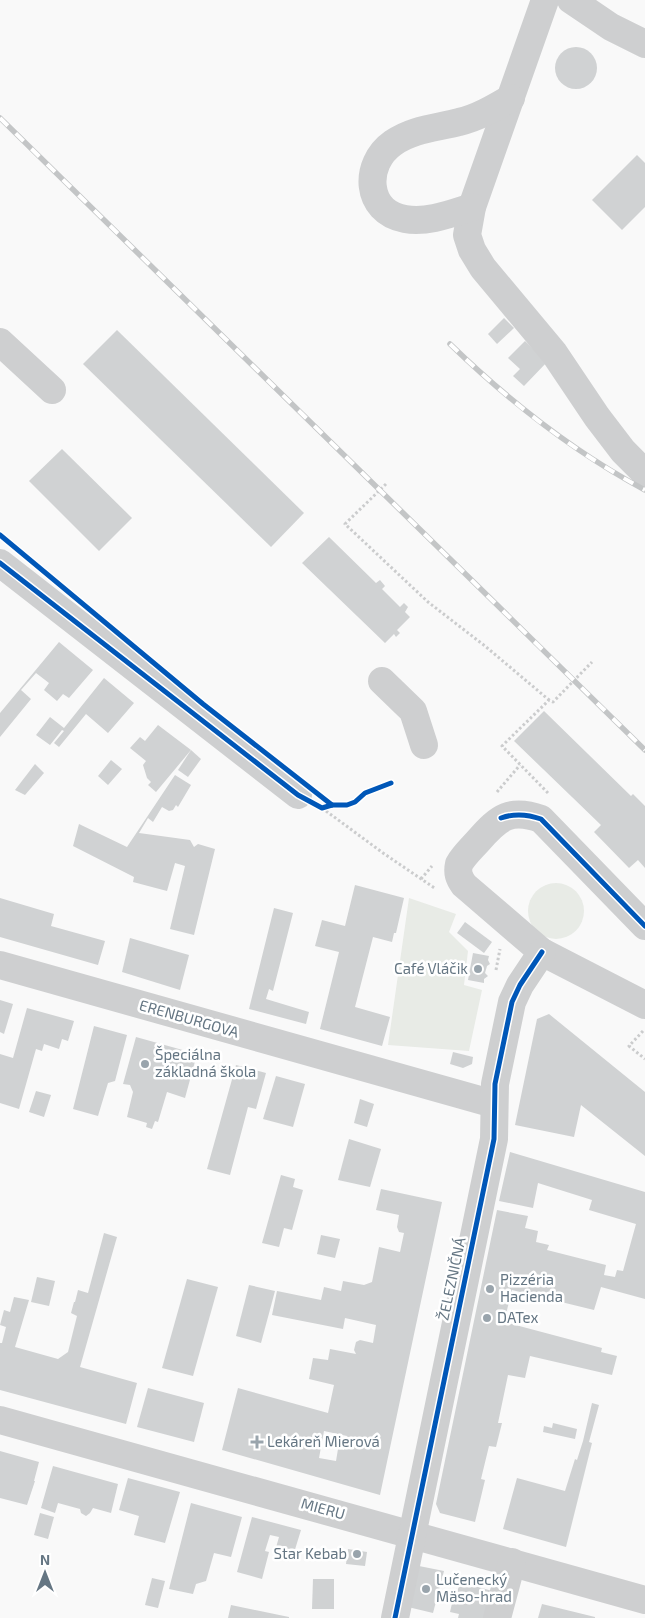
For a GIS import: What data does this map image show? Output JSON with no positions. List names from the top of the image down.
{
  "streets": {
    "street": ["ERENBURGOVA", "ŽELEZNIČNÁ", "MIERU"]
  },
  "crossings": [
    ["ERENBURGOVA", "ŽELEZNIČNÁ"],
    ["ŽELEZNIČNÁ", "MIERU"]
  ],
  "places": {
    "other": [
      "Café Vláčik",
      "Špeciálna základná škola",
      "Pizzéria Hacienda",
      "DATex",
      "Star Kebab",
      "Lučenecký Mäso-hrad"
    ],
    "health": ["Lekáreň Mierová"]
  },
  "north": "top"
}
